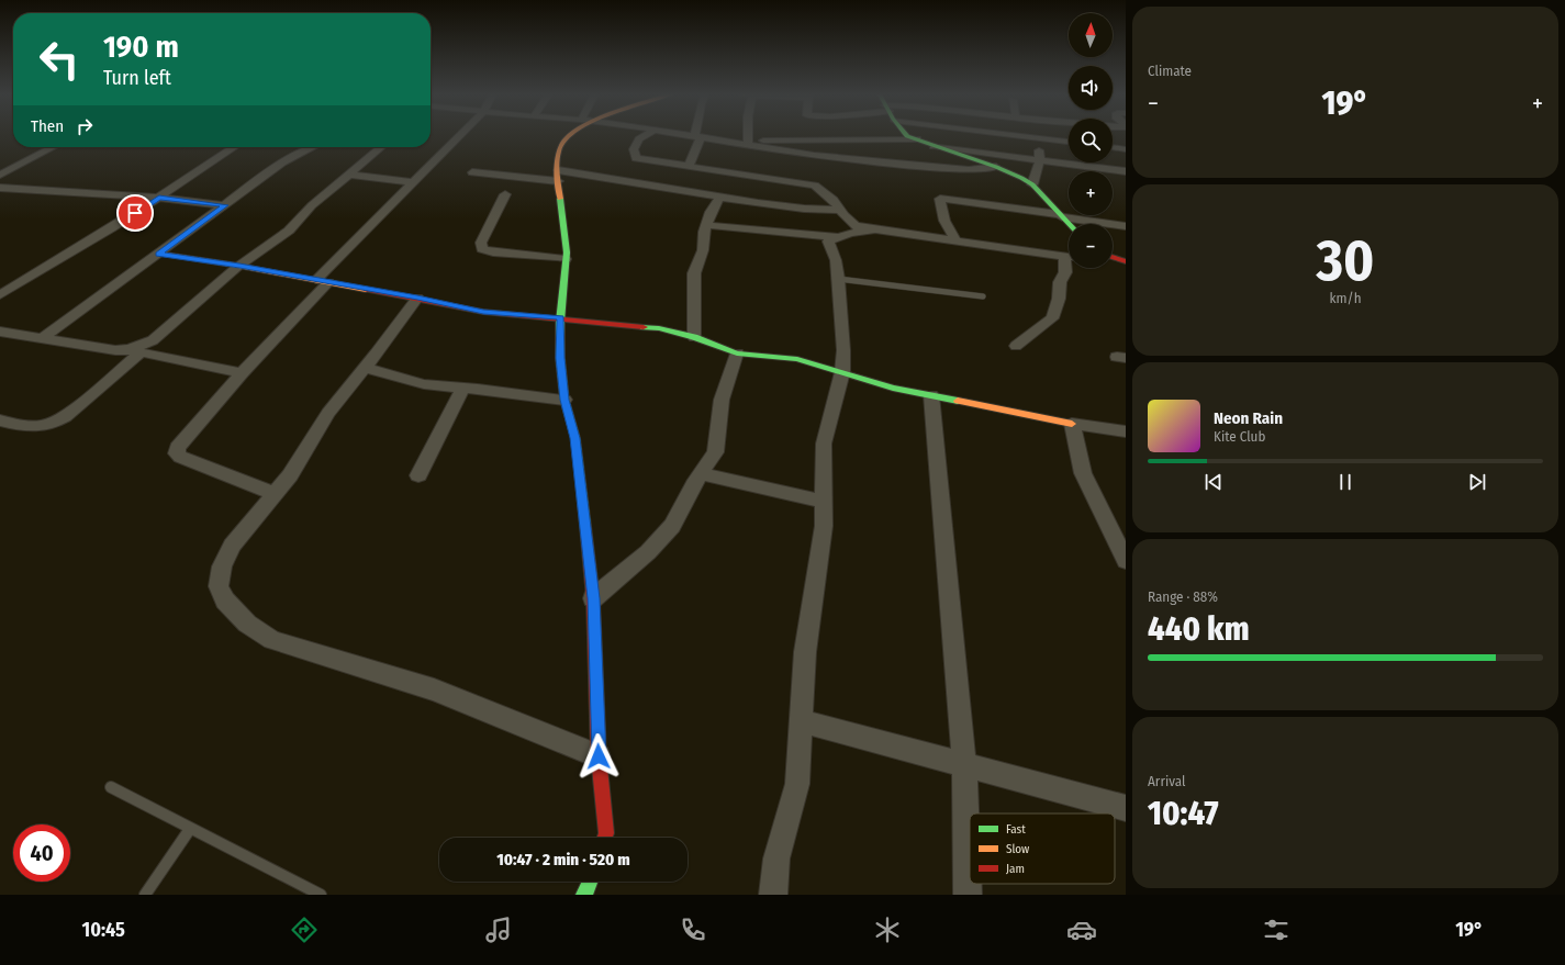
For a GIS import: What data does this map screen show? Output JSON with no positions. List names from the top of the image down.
{
  "legend": ["Fast", "Slow", "Jam"],
  "north": "top",
  "page": {
    "tile": [
      "Climate",
      ["30", "km/h"],
      ["Range · 88%", "440 km"],
      ["Arrival", "10:47"]
    ],
    "map_buttons": ["+", "−"],
    "turn": ["190 m", "Turn left"],
    "heat": ["−", "19°", "+"],
    "then": "Then",
    "song": ["Neon Rain", "Kite Club"],
    "limit": "40",
    "trip": "10:47 · 2 min · 520 m",
    "tabs": ["10:45", "19°"]
  }
}
